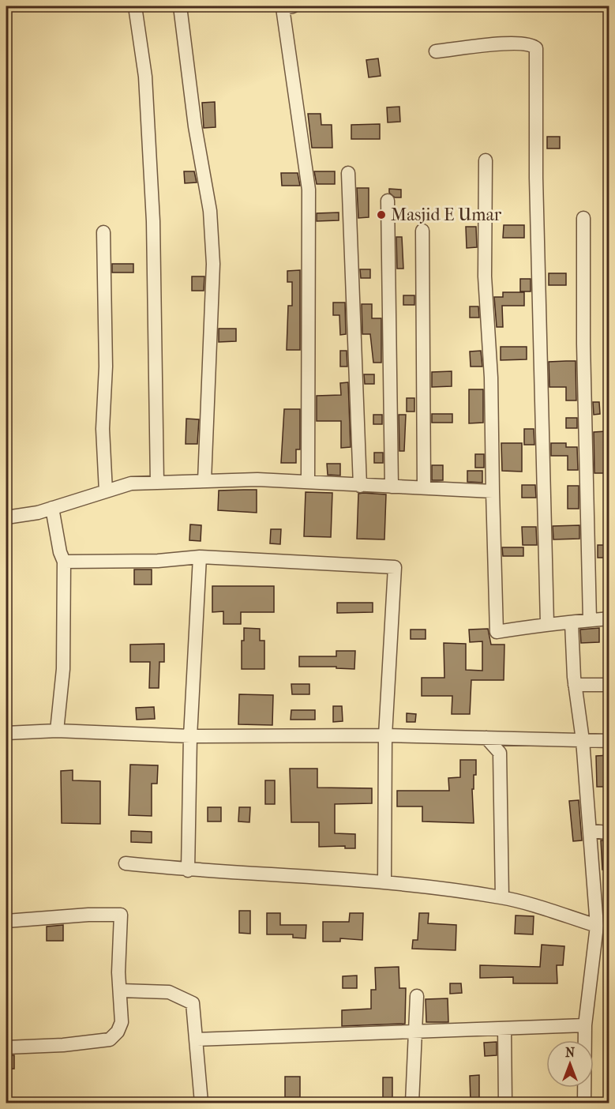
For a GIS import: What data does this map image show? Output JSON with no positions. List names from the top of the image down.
{
  "places": ["Masjid E Umar"],
  "north": "top"
}
